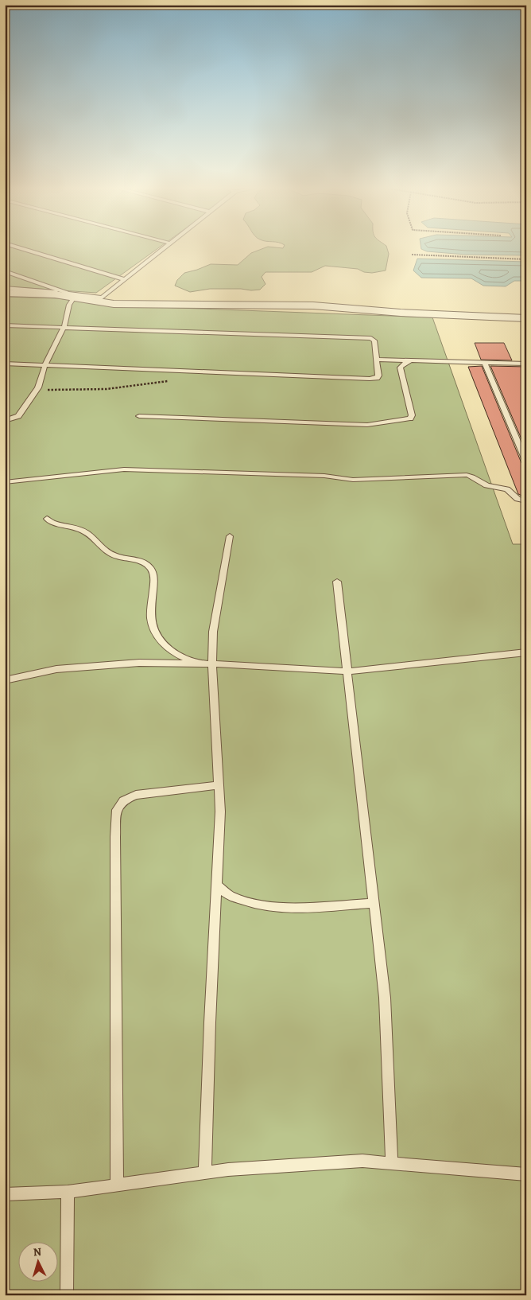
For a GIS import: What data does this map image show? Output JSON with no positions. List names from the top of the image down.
{
  "north": "top"
}
